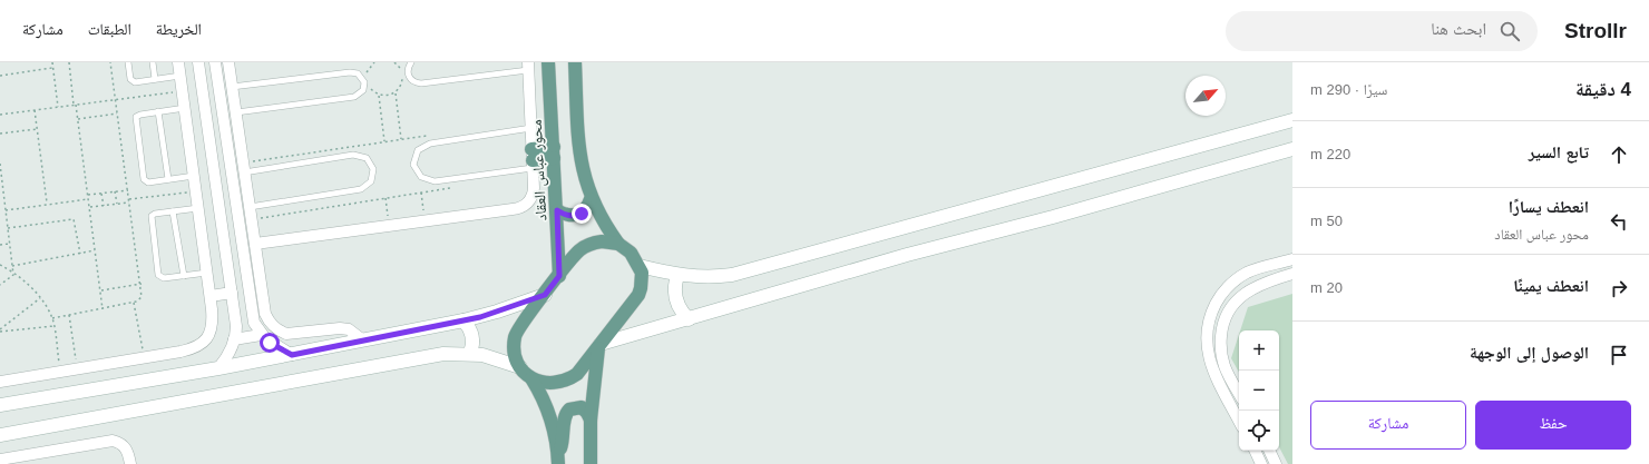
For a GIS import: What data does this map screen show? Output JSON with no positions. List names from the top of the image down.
{
  "streets": {
    "main road": ["محور عباس العقاد"]
  },
  "north": "top right",
  "page": {
    "header": "Strollr",
    "search": "ابحث هنا",
    "nav": ["الخريطة", "الطبقات", "مشاركة"],
    "heading": ["4 دقيقة", "سيرًا · 290 m"],
    "list": [
      ["تابع السير", "220 m"],
      ["انعطف يسارًا", "محور عباس العقاد", "50 m"],
      ["انعطف يمينًا", "20 m"],
      "الوصول إلى الوجهة"
    ],
    "map_buttons": ["+", "−"],
    "buttons": ["حفظ", "مشاركة"]
  }
}
